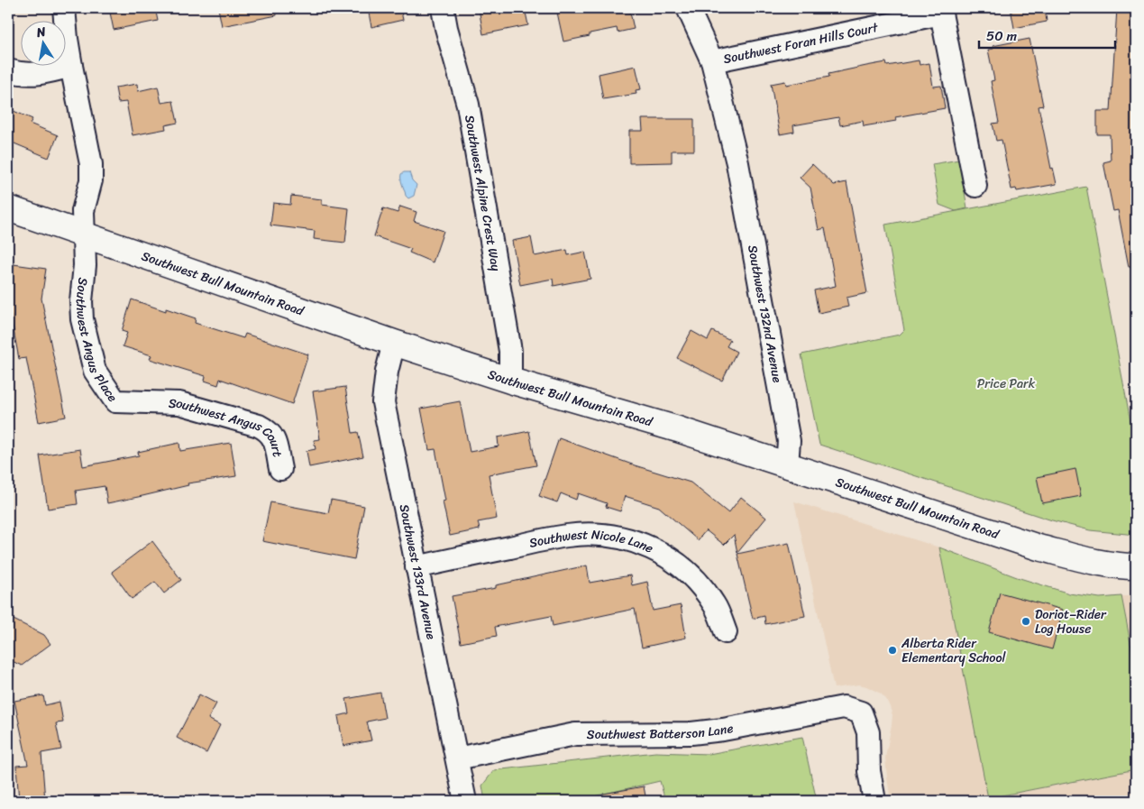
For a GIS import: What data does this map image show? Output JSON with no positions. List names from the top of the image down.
{
  "streets": {
    "main road": ["Southwest Bull Mountain Road"],
    "street": [
      "Southwest Foran Hills Court",
      "Southwest Alpine Crest Way",
      "Southwest 132nd Avenue",
      "Southwest Angus Place",
      "Southwest Angus Court",
      "Southwest Nicole Lane",
      "Southwest 133rd Avenue",
      "Southwest Batterson Lane"
    ]
  },
  "crossings": [
    ["Southwest Foran Hills Court", "Southwest 132nd Avenue"],
    ["Southwest Alpine Crest Way", "Southwest Bull Mountain Road"],
    ["Southwest Bull Mountain Road", "Southwest 132nd Avenue"],
    ["Southwest Bull Mountain Road", "Southwest Angus Place"],
    ["Southwest Bull Mountain Road", "Southwest 133rd Avenue"],
    ["Southwest Angus Place", "Southwest Angus Court"],
    ["Southwest Nicole Lane", "Southwest 133rd Avenue"],
    ["Southwest 133rd Avenue", "Southwest Batterson Lane"]
  ],
  "parks": ["Price Park"],
  "places": ["Doriot–Rider Log House", "Alberta Rider Elementary School"],
  "scale_bar": "50 m",
  "north": "top"
}
